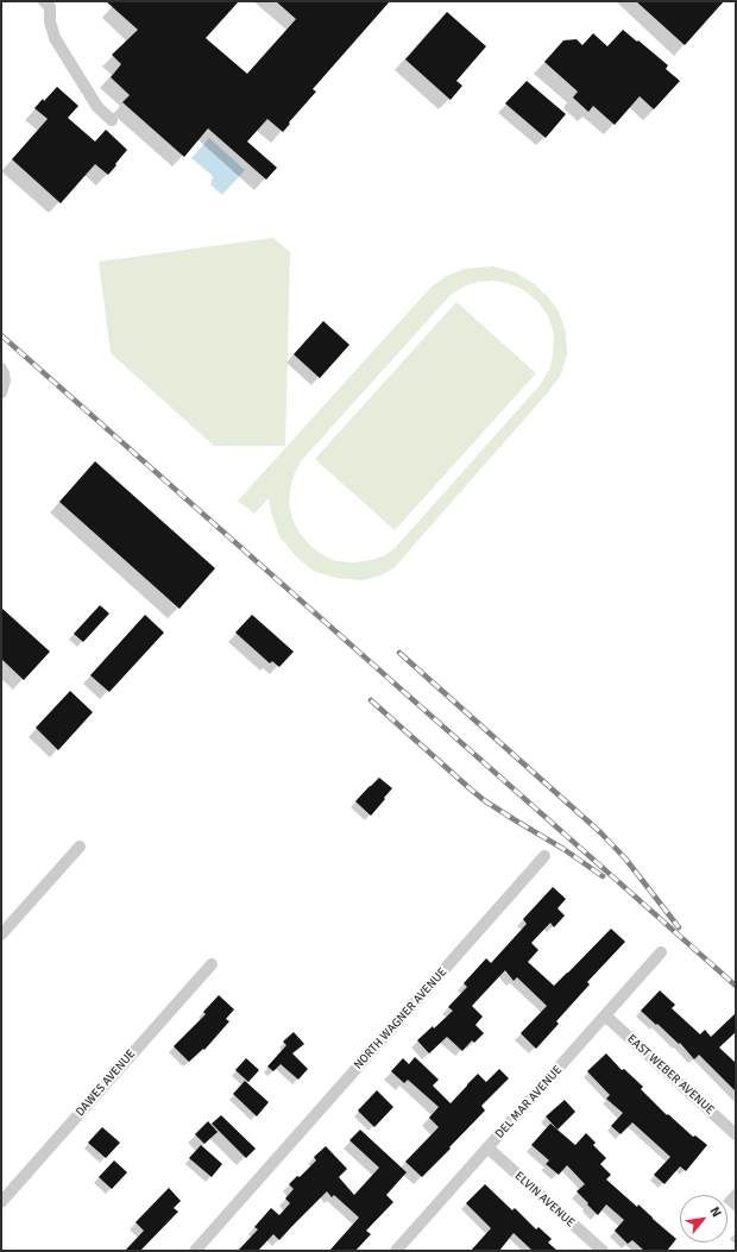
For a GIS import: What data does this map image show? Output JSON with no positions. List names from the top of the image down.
{
  "streets": {
    "street": [
      "NORTH WAGNER AVENUE",
      "EAST WEBER AVENUE",
      "DAWES AVENUE",
      "DEL MAR AVENUE",
      "ELVIN AVENUE"
    ]
  },
  "crossings": [
    ["EAST WEBER AVENUE", "DEL MAR AVENUE"],
    ["DEL MAR AVENUE", "ELVIN AVENUE"]
  ],
  "north": "top right"
}
